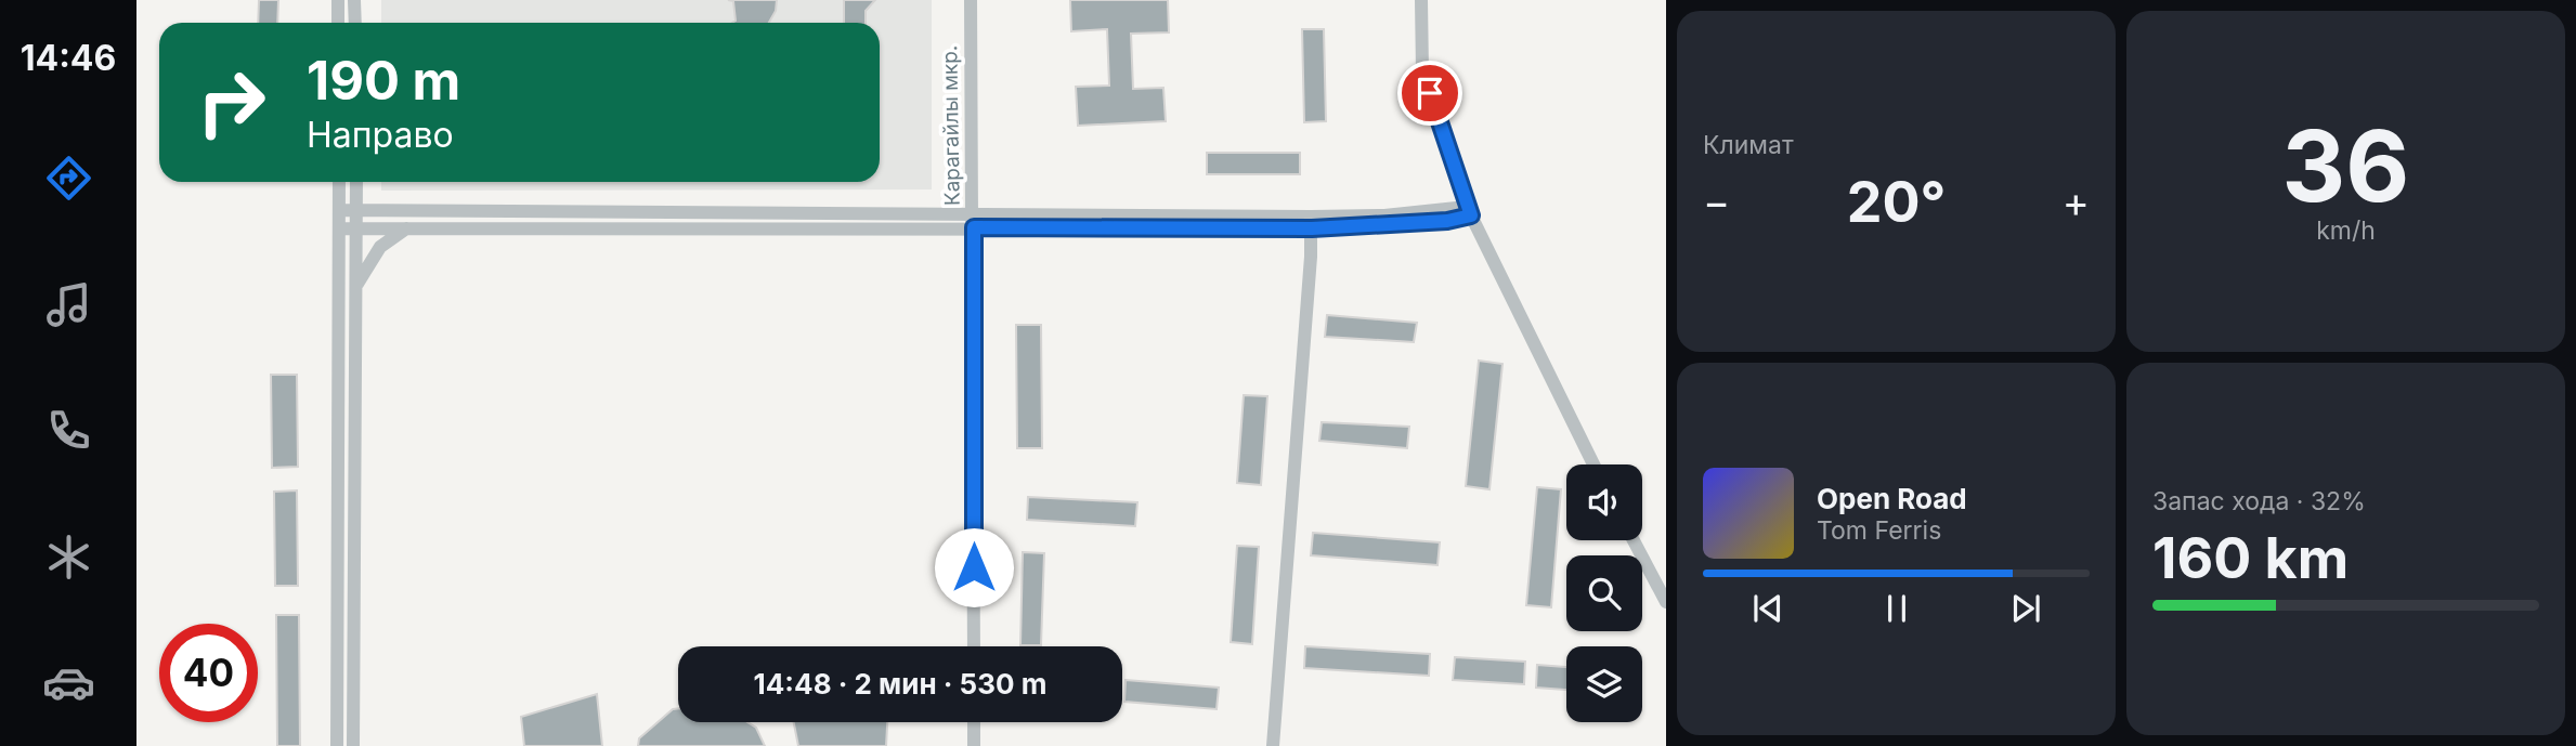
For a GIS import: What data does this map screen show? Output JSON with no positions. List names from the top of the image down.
{
  "streets": {
    "street": ["Карагайлы мкр."]
  },
  "page": {
    "tabs": "14:46",
    "tile": [
      "Климат",
      ["36", "km/h"],
      ["Запас хода · 32%", "160 km"]
    ],
    "turn": ["190 m", "Направо"],
    "heat": ["−", "20°", "+"],
    "song": ["Open Road", "Tom Ferris"],
    "limit": "40",
    "trip": "14:48 · 2 мин · 530 m"
  }
}
